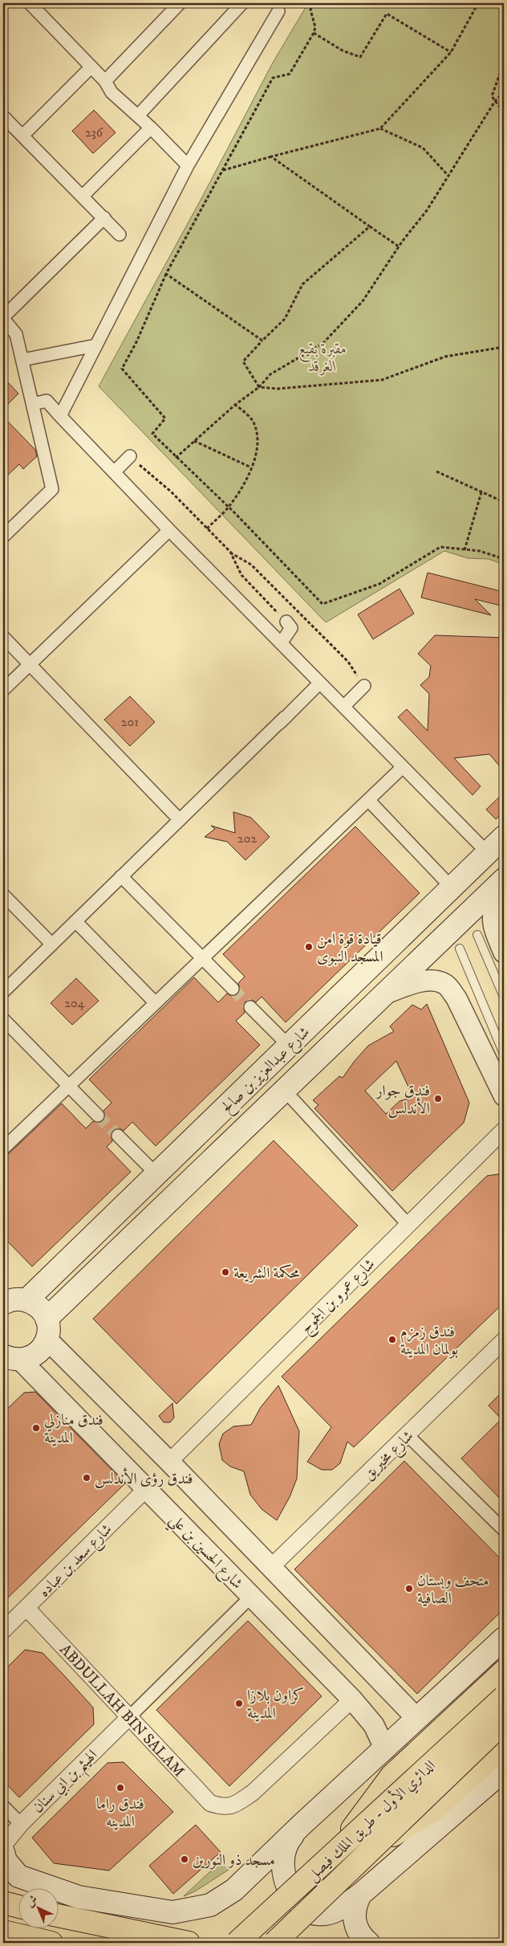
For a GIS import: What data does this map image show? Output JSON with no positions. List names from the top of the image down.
{
  "streets": {
    "main road": ["شارع عبدالعزيز بن صالح", "الدائري الأول - طريق الملك فيصل"],
    "street": [
      "شارع عمرو بن الجموح",
      "شارع مخيريق",
      "شارع الحسين بن علي",
      "شارع سعد بن عباده",
      "ABDULLAH BIN SALAM",
      "الهيثم بن ابي سنان"
    ]
  },
  "crossings": [
    ["شارع عبدالعزيز بن صالح", "شارع الحسين بن علي"],
    ["شارع الحسين بن علي", "شارع سعد بن عباده"],
    ["شارع الحسين بن علي", "ABDULLAH BIN SALAM"],
    ["شارع سعد بن عباده", "ABDULLAH BIN SALAM"],
    ["ABDULLAH BIN SALAM", "الهيثم بن ابي سنان"]
  ],
  "parks": ["مقبرة بقيع الغرقد"],
  "places": [
    "قيادة قوة امن المسجد النبوى",
    "فندق جوار الأندلس",
    "محكمة الشريعة",
    "فندق زمزم بولمان المدينة",
    "فندق منازلي المدينة",
    "فندق رؤى الأندلس",
    "متحف وبستان الصافية",
    "كراون بلازا المدينة",
    "فندق راما المدينه",
    "مسجد ذو النورين"
  ],
  "house_numbers": [
    "236",
    "201",
    "202",
    "204"
  ],
  "north": "top left"
}
